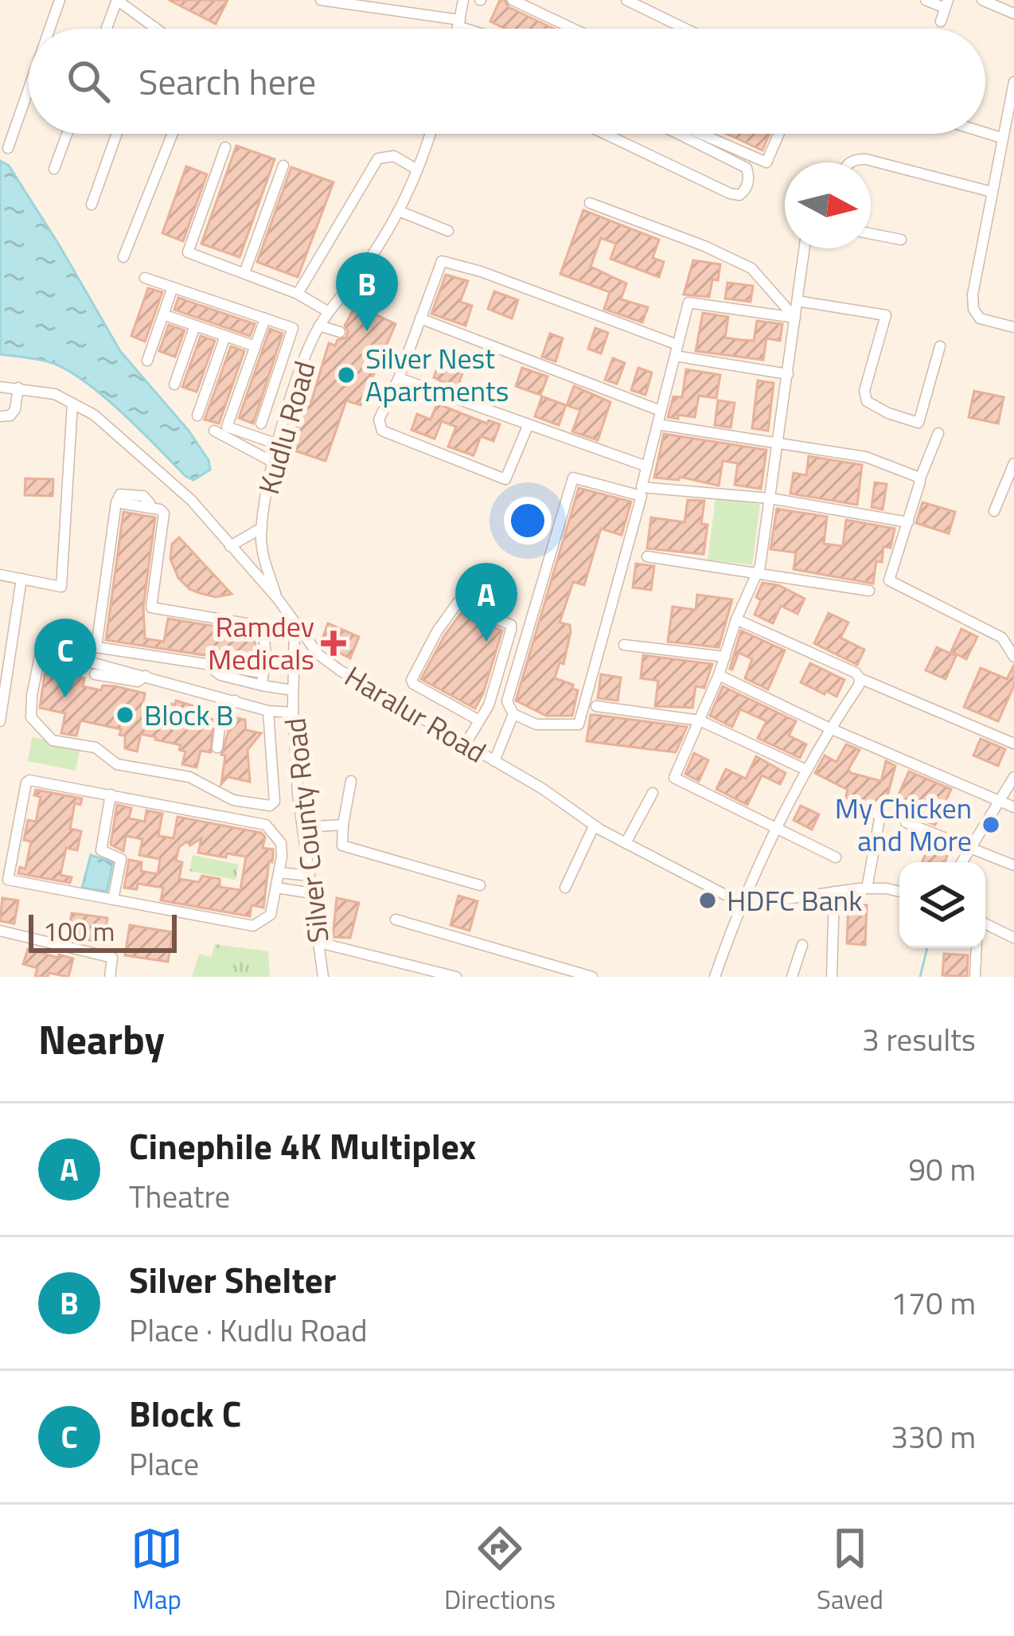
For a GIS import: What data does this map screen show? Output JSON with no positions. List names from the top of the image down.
{
  "streets": {
    "street": ["Kudlu Road", "Haralur Road", "Silver County Road"]
  },
  "crossings": [
    ["Kudlu Road", "Haralur Road"],
    ["Haralur Road", "Silver County Road"]
  ],
  "places": {
    "other": [
      "Silver Nest Apartments",
      "Block B",
      "My Chicken and More",
      "HDFC Bank"
    ],
    "health": ["Ramdev Medicals"]
  },
  "scale_bar": "100 m",
  "north": "right",
  "page": {
    "search": "Search here",
    "pins": ["B", "A", "C"],
    "scale": "100 m",
    "heading": ["Nearby", "3 results"],
    "list": [
      {
        "mark": "A",
        "name": "Cinephile 4K Multiplex",
        "note": "Theatre",
        "value": "90 m"
      },
      {
        "mark": "B",
        "name": "Silver Shelter",
        "note": "Place · Kudlu Road",
        "value": "170 m"
      },
      {
        "mark": "C",
        "name": "Block C",
        "note": "Place",
        "value": "330 m"
      }
    ],
    "nav": ["Map", "Directions", "Saved"]
  }
}
